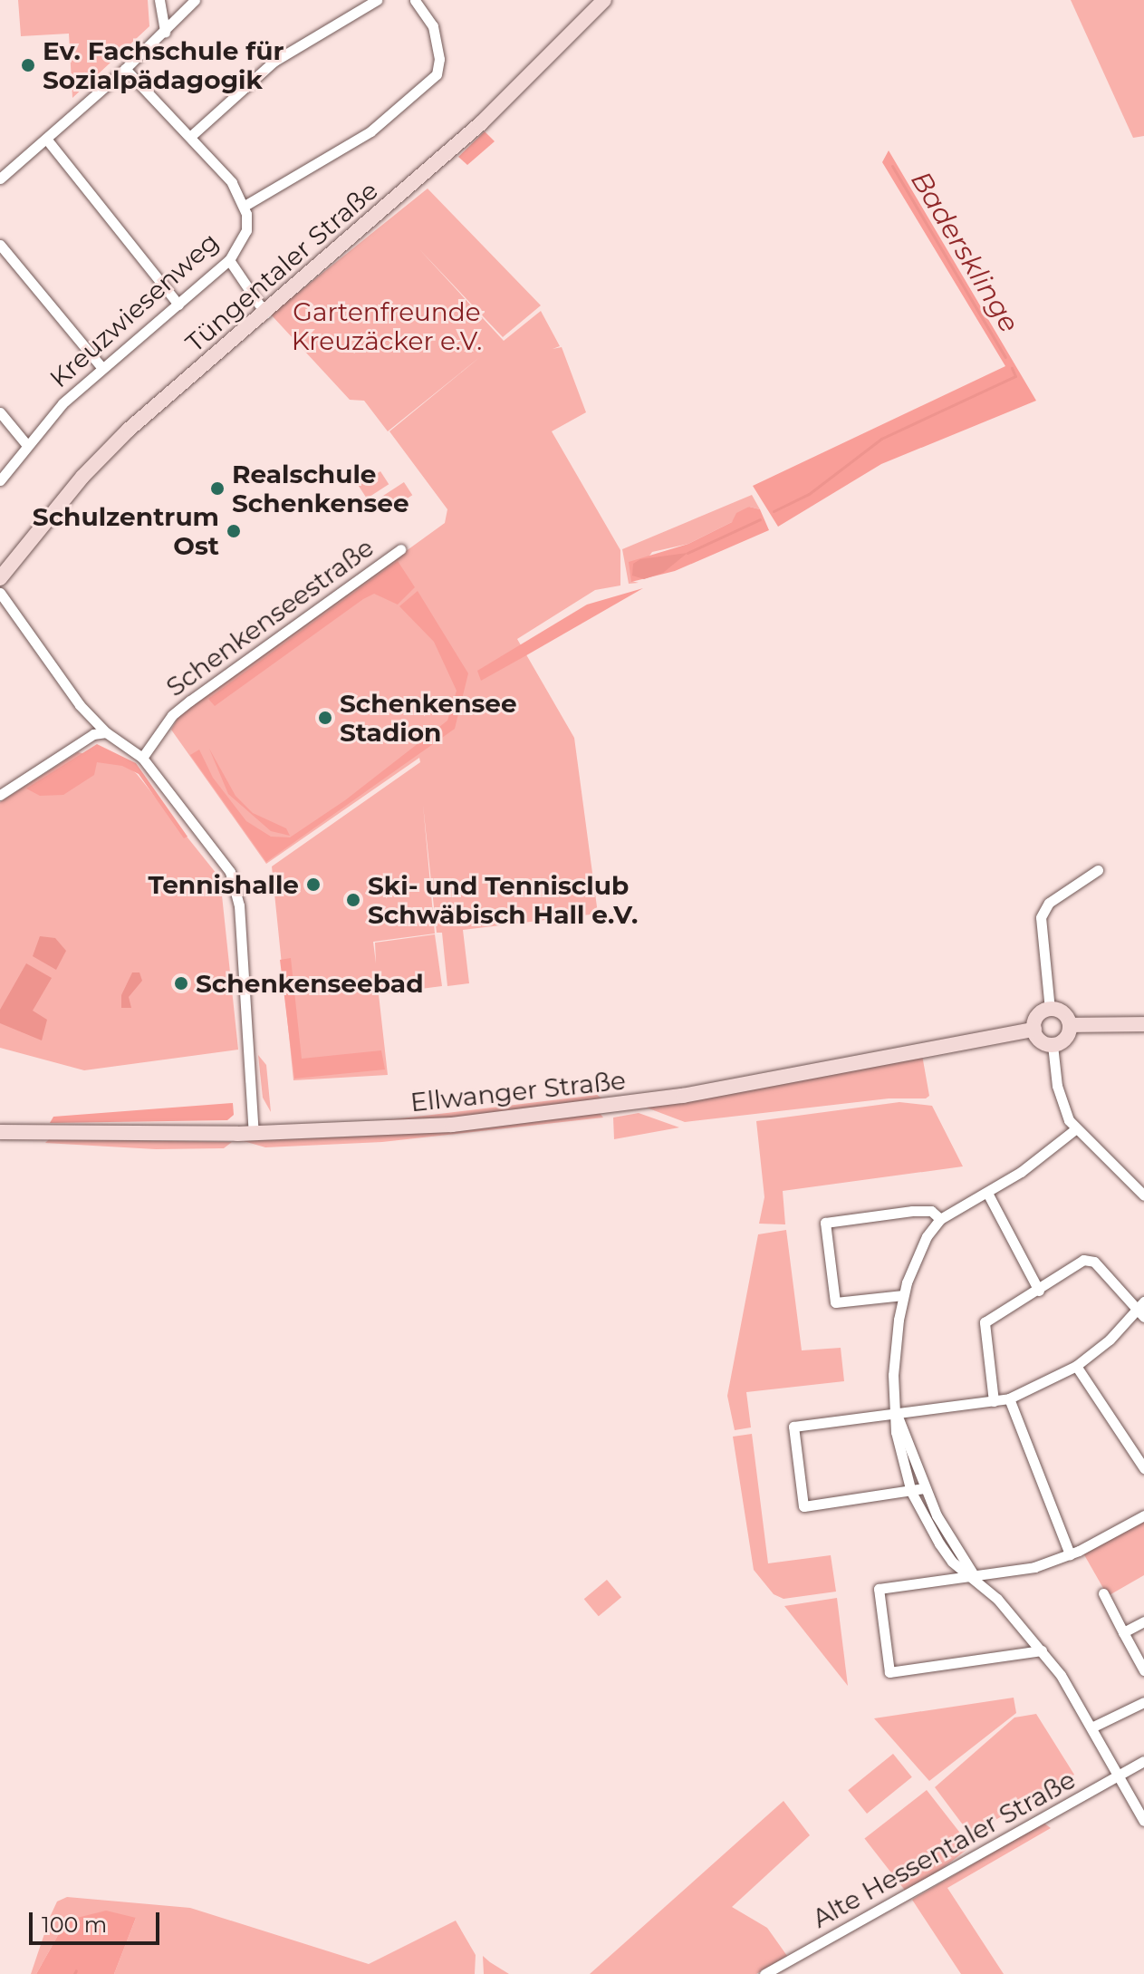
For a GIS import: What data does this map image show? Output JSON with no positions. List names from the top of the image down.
{
  "streets": {
    "main road": ["Tüngentaler Straße", "Ellwanger Straße"],
    "street": ["Kreuzwiesenweg", "Schenkenseestraße", "Alte Hessentaler Straße"]
  },
  "water": ["Badersklinge"],
  "parks": ["Gartenfreunde Kreuzäcker e.V."],
  "places": [
    "Ev. Fachschule für Sozialpädagogik",
    "Realschule Schenkensee",
    "Schulzentrum Ost",
    "Schenkensee Stadion",
    "Tennishalle",
    "Ski- und Tennisclub Schwäbisch Hall e.V.",
    "Schenkenseebad"
  ],
  "scale_bar": "100 m"
}
